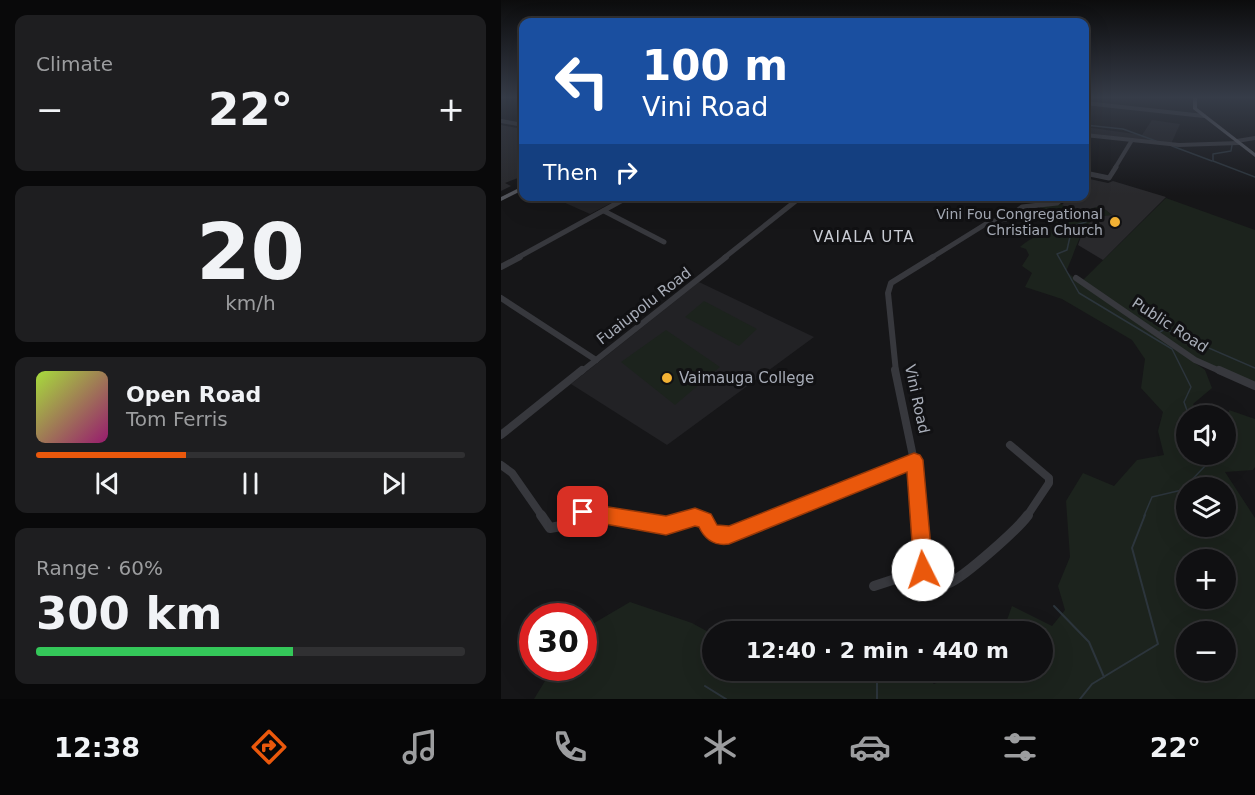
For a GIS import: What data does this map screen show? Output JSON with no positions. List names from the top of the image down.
{
  "streets": {
    "street": ["Fuaiupolu Road", "Public Road", "Vini Road"]
  },
  "districts": ["VAIALA UTA"],
  "places": ["Vini Fou Congregational Christian Church", "Vaimauga College"],
  "page": {
    "tile": [
      "Climate",
      ["20", "km/h"],
      ["Range · 60%", "300 km"]
    ],
    "turn": ["100 m", "Vini Road"],
    "heat": ["−", "22°", "+"],
    "then": "Then",
    "song": ["Open Road", "Tom Ferris"],
    "map_buttons": ["+", "−"],
    "limit": "30",
    "trip": "12:40 · 2 min · 440 m",
    "tabs": ["12:38", "22°"]
  }
}
